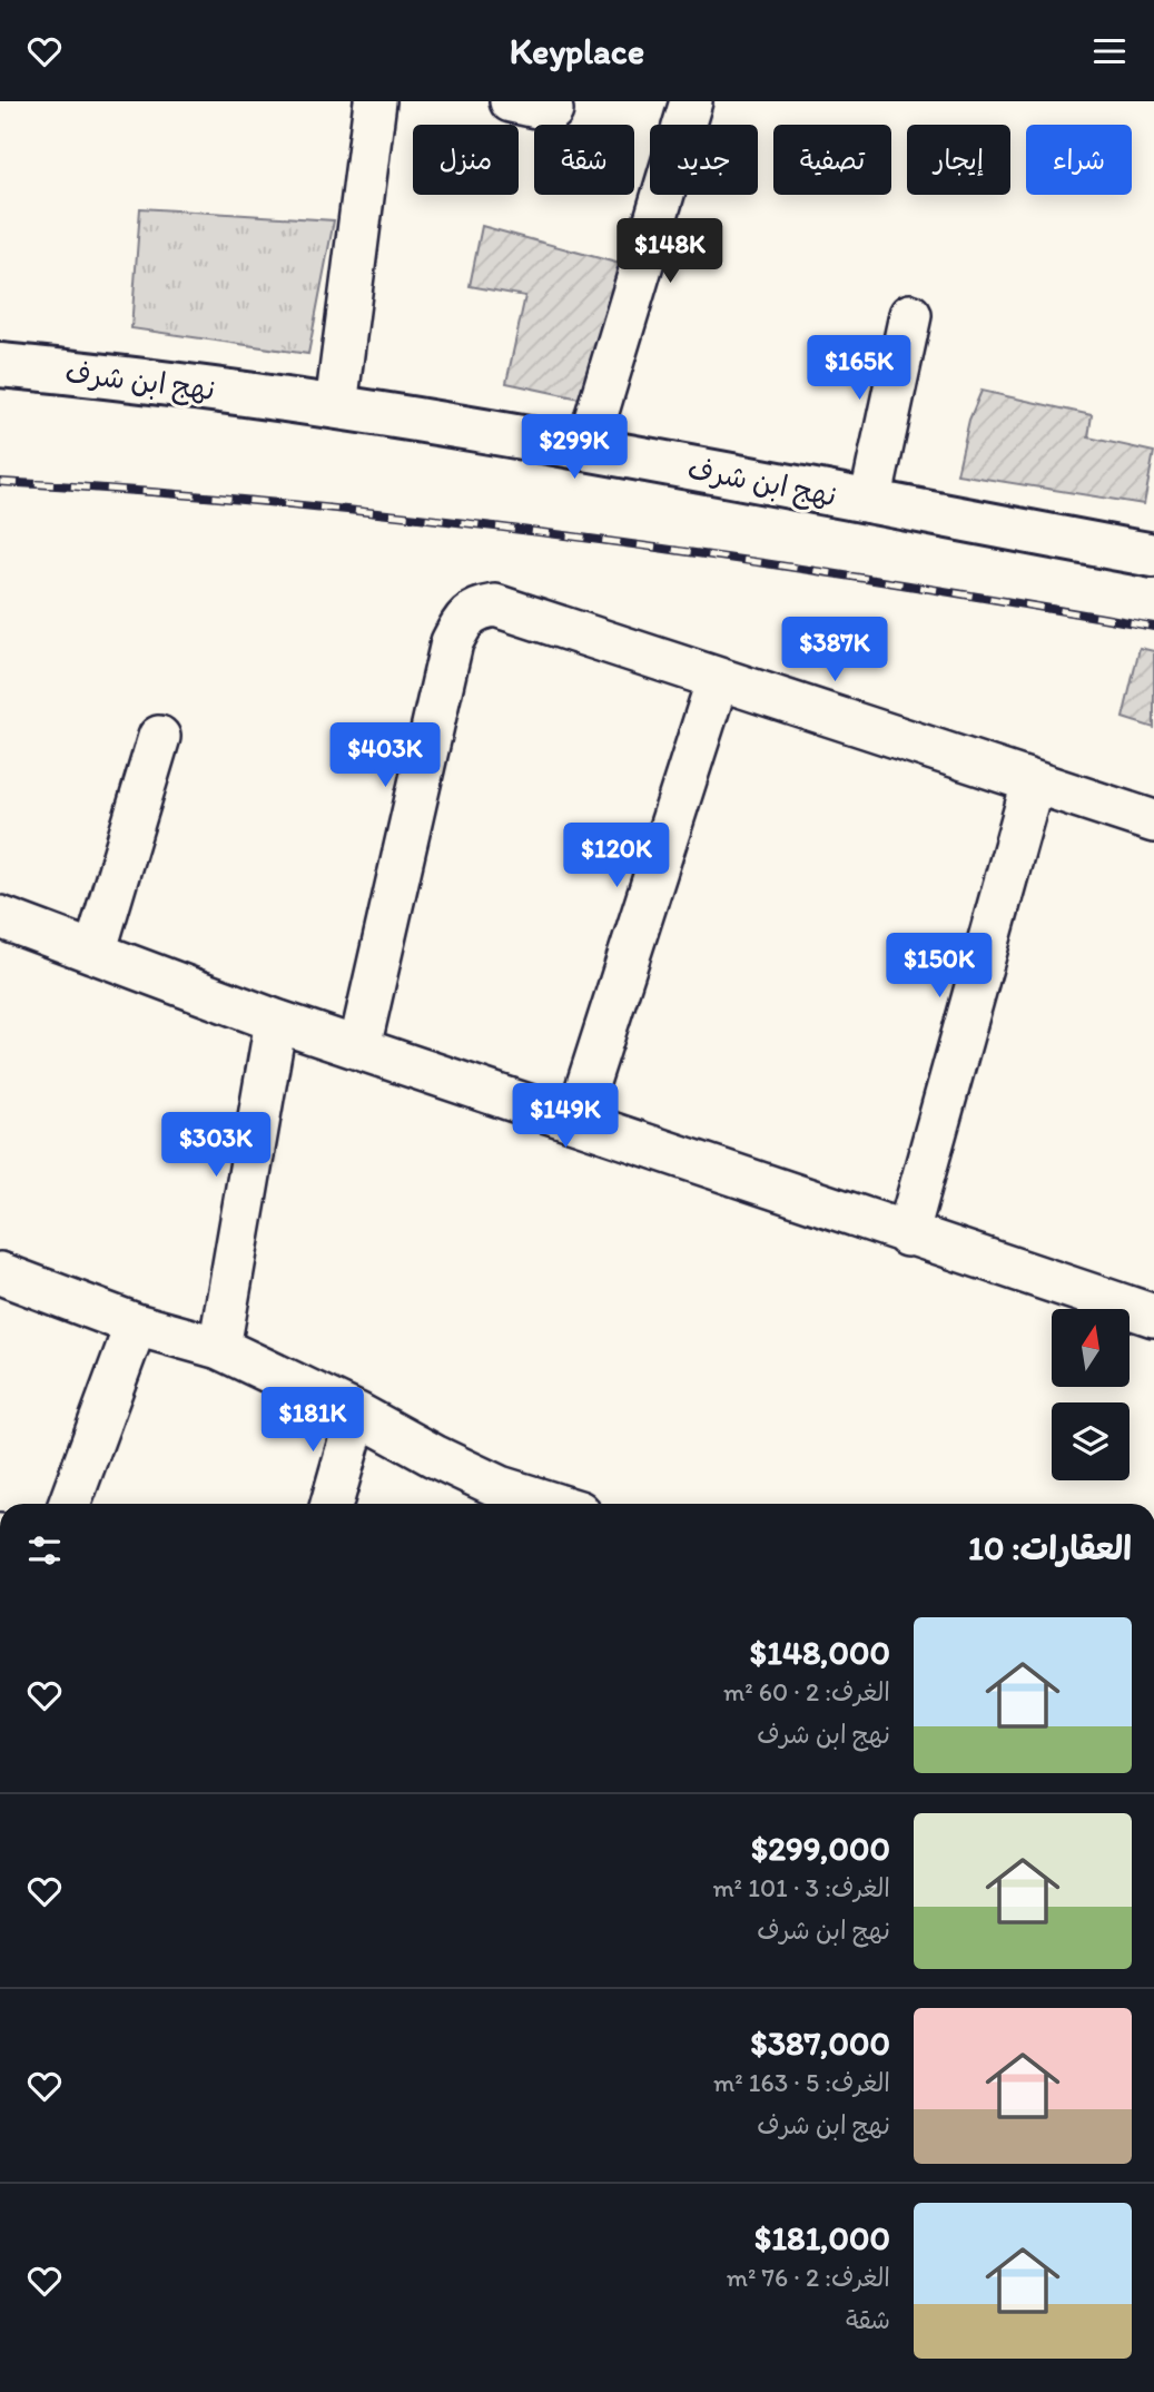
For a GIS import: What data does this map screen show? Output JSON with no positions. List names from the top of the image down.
{
  "streets": {
    "main road": ["نهج ابن شرف"]
  },
  "north": "top",
  "page": {
    "header": "Keyplace",
    "chip": [
      "شراء",
      "إيجار",
      "تصفية",
      "جديد",
      "شقة",
      "منزل"
    ],
    "price": [
      "$148K",
      "$165K",
      "$299K",
      "$387K",
      "$403K",
      "$120K",
      "$150K",
      "$149K",
      "$303K",
      "$181K"
    ],
    "heading": "العقارات: 10",
    "list": [
      {
        "name": "$148,000",
        "note": "الغرف: 2 · 60 m² · نهج ابن شرف"
      },
      {
        "name": "$299,000",
        "note": "الغرف: 3 · 101 m² · نهج ابن شرف"
      },
      {
        "name": "$387,000",
        "note": "الغرف: 5 · 163 m² · نهج ابن شرف"
      },
      {
        "name": "$181,000",
        "note": "الغرف: 2 · 76 m² · شقة"
      }
    ]
  }
}
